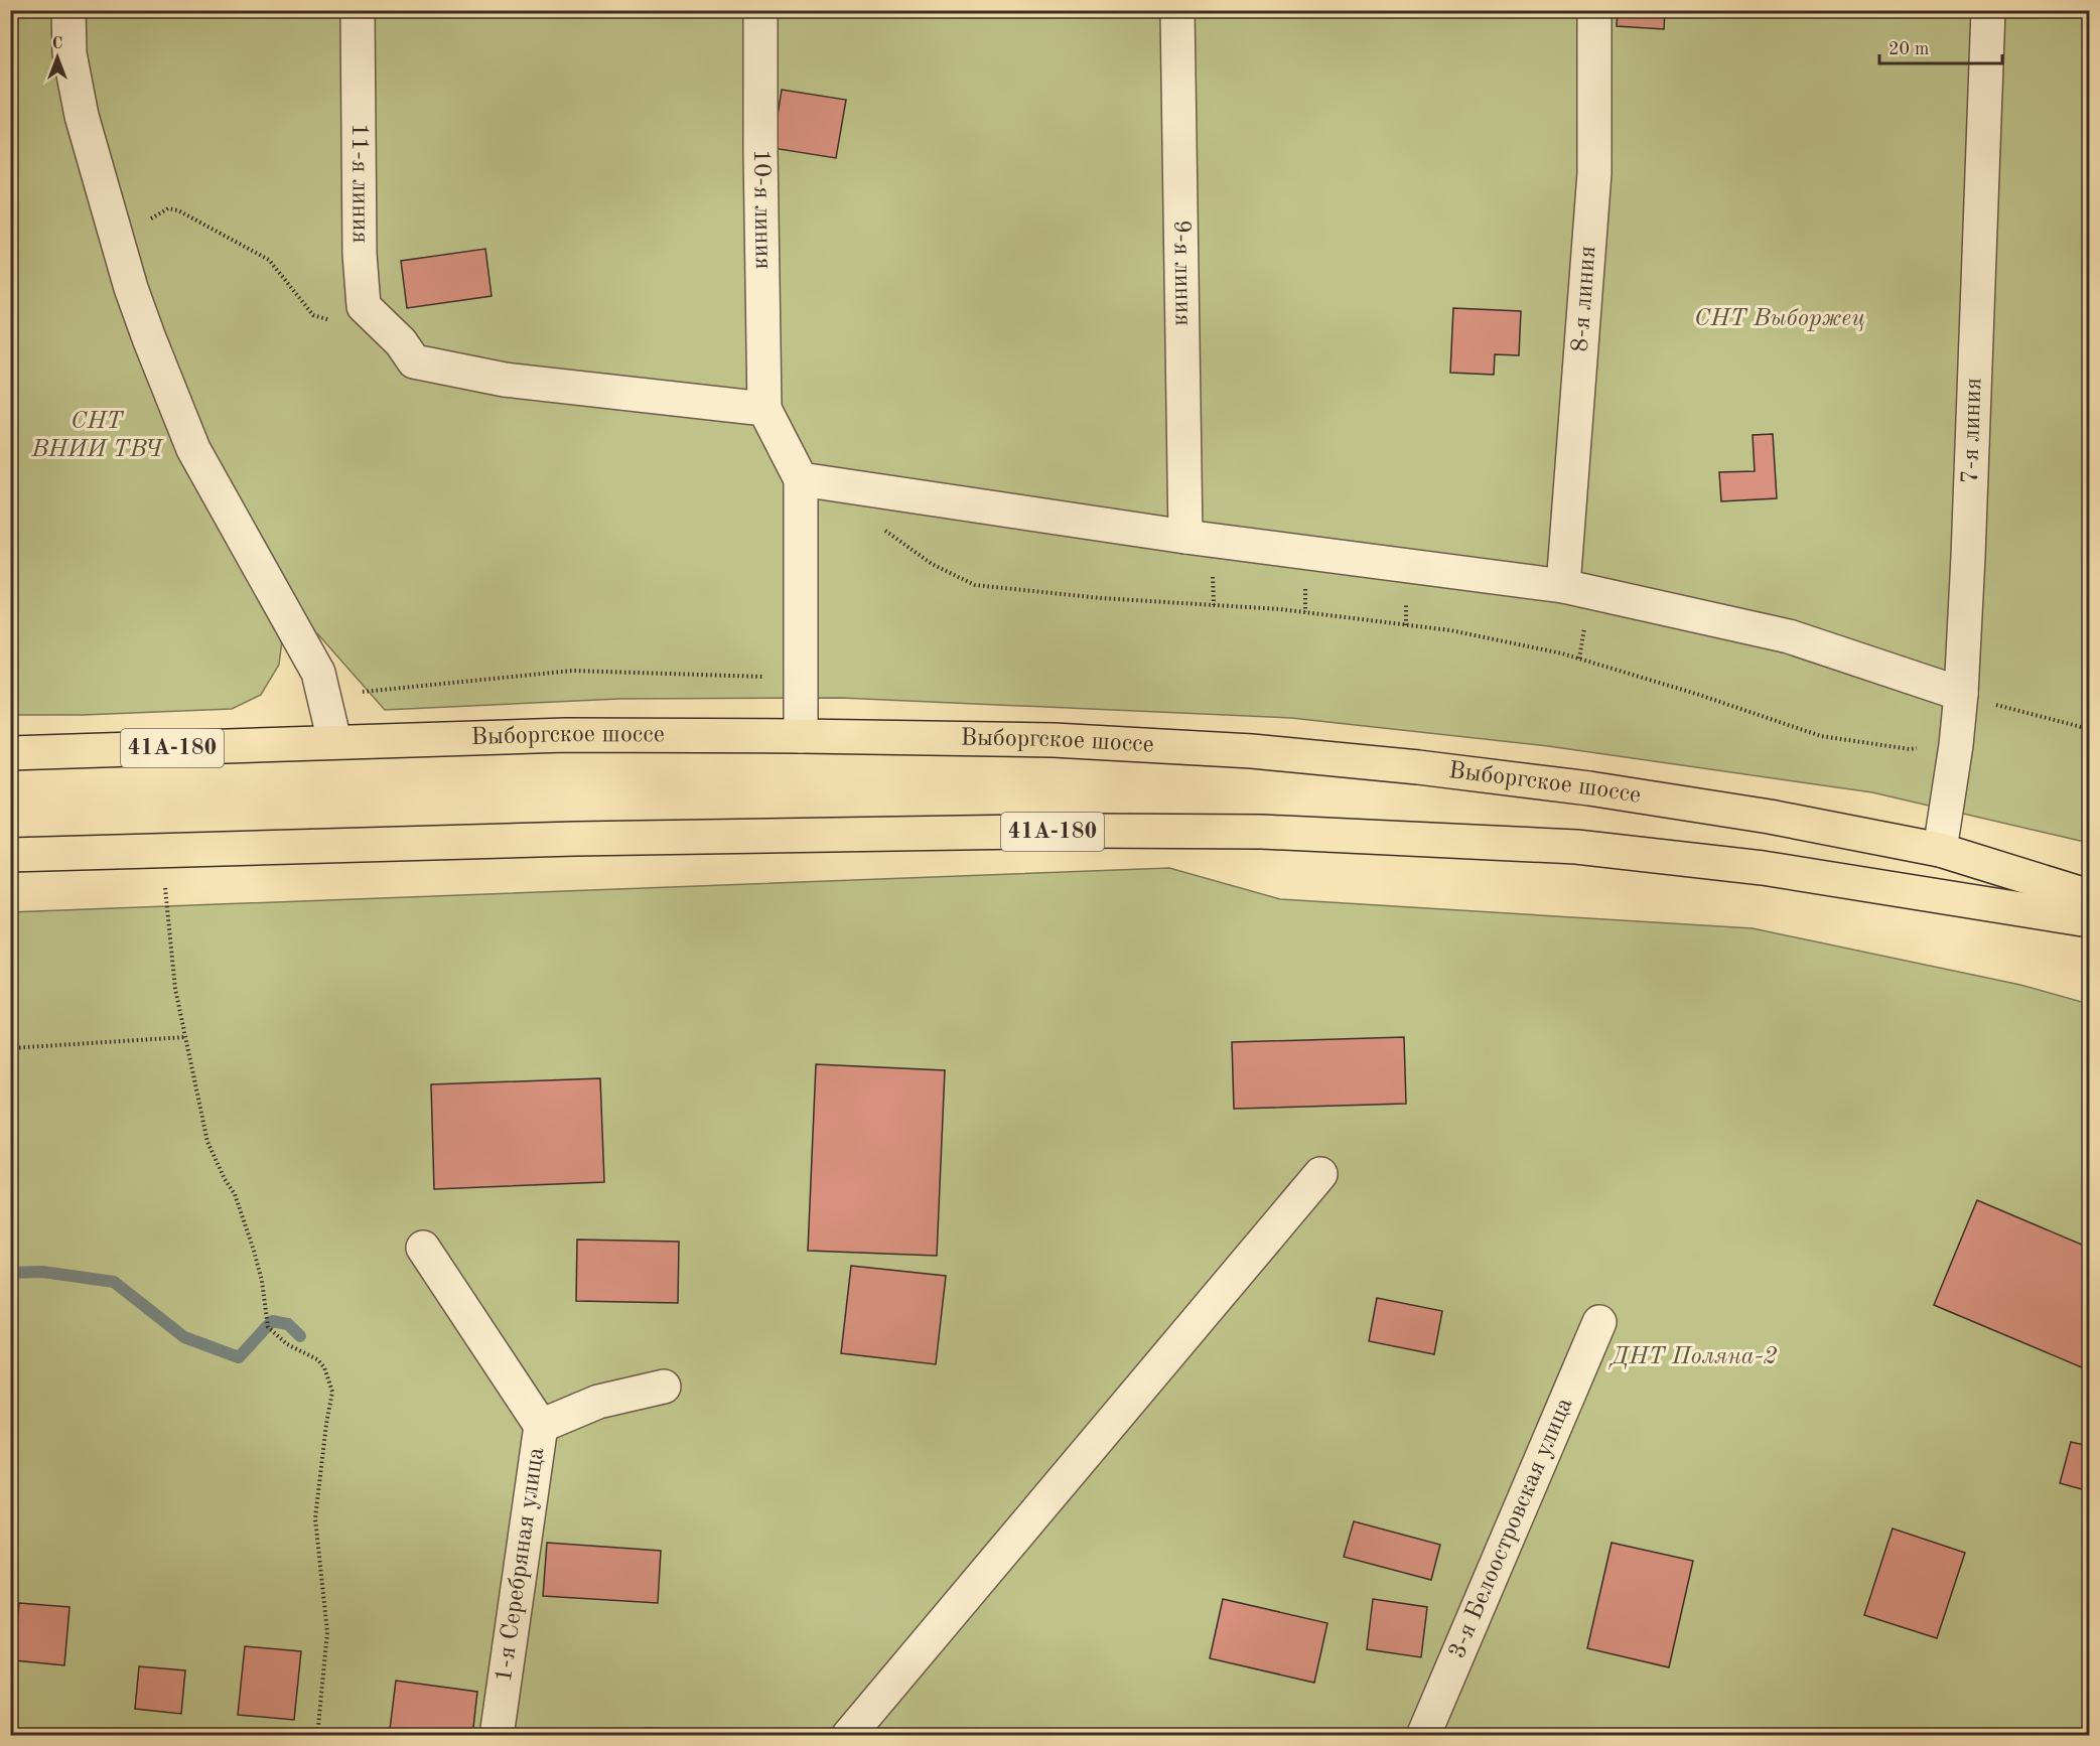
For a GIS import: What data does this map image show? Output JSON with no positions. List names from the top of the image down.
{
  "streets": {
    "main road": ["Выборгское шоссе", "41А-180"],
    "street": [
      "11-я линия",
      "10-я линия",
      "9-я линия",
      "8-я линия",
      "7-я линия",
      "3-я Белоостровская улица",
      "1-я Серебряная улица"
    ]
  },
  "crossings": [
    ["7-я линия", "Выборгское шоссе"]
  ],
  "parks": ["СНТ Выборжец", "СНТ ВНИИ ТВЧ", "ДНТ Поляна-2"],
  "scale_bar": "20 m",
  "north": "top"
}
